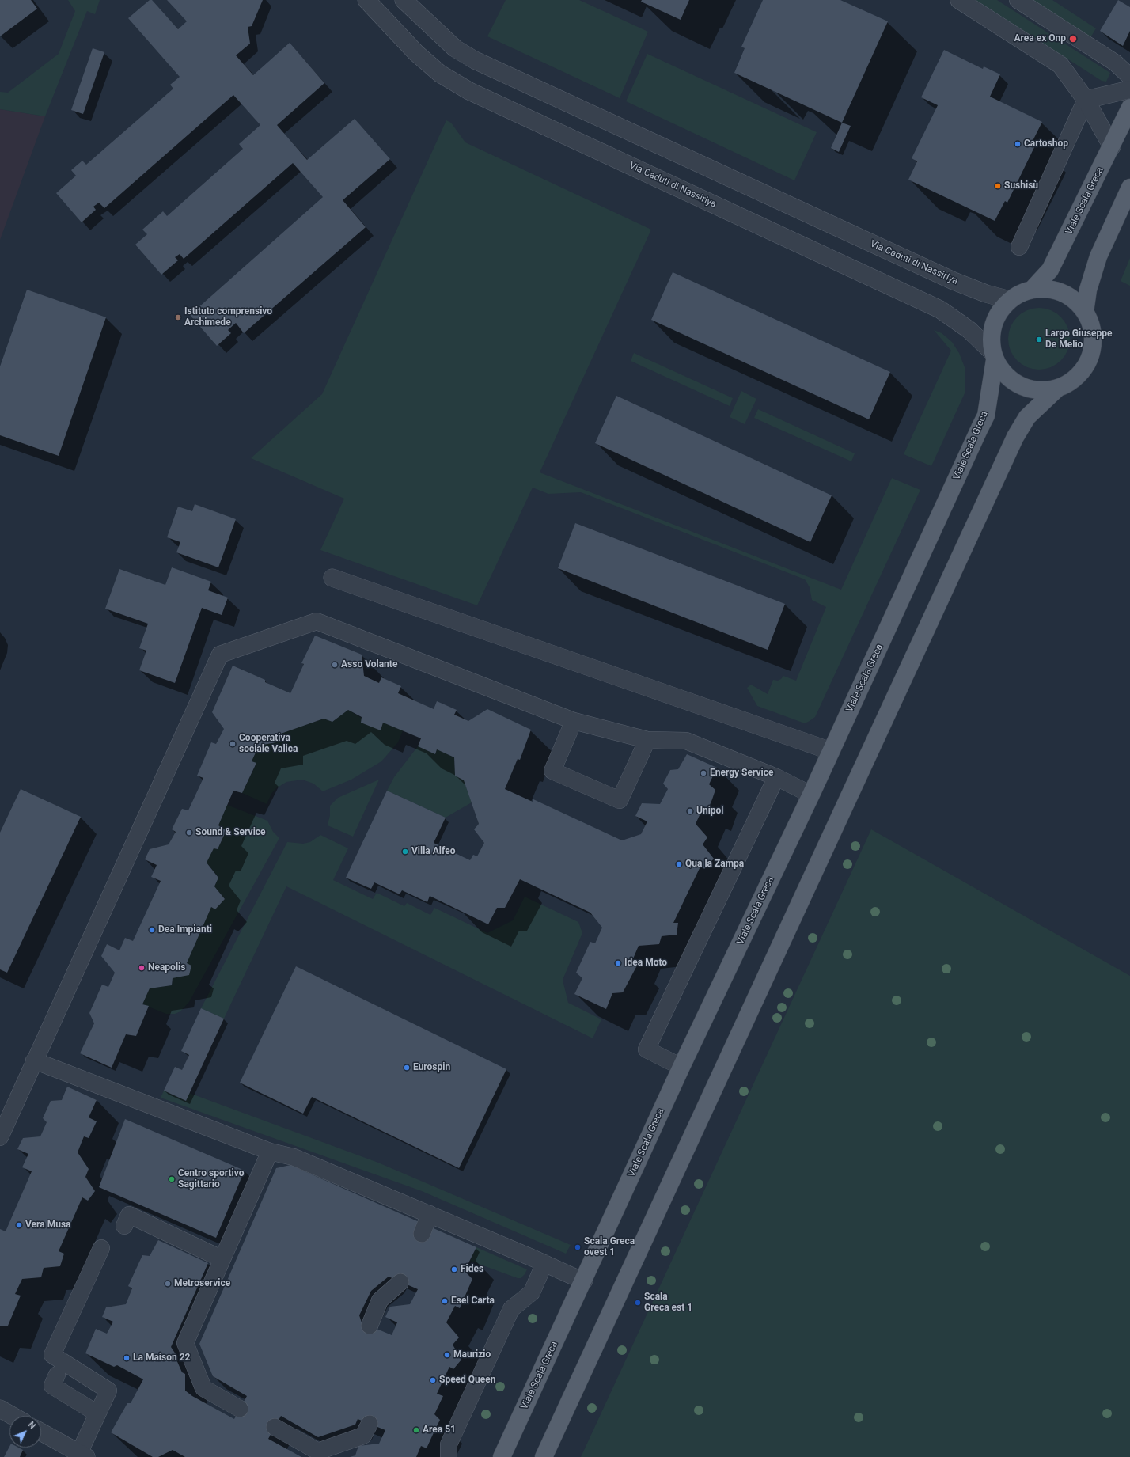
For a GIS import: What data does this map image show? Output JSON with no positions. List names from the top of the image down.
{
  "streets": {
    "main road": ["Viale Scala Greca"],
    "street": ["Via Caduti di Nassiriya"]
  },
  "crossings": [
    ["Via Caduti di Nassiriya", "Viale Scala Greca"]
  ],
  "places": [
    "Area ex Onp",
    "Cartoshop",
    "Sushisù",
    "Istituto comprensivo Archimede",
    "Largo Giuseppe De Melio",
    "Asso Volante",
    "Cooperativa sociale Valica",
    "Energy Service",
    "Unipol",
    "Sound & Service",
    "Villa Alfeo",
    "Qua la Zampa",
    "Dea Impianti",
    "Idea Moto",
    "Neapolis",
    "Eurospin",
    "Centro sportivo Sagittario",
    "Vera Musa",
    "Scala Greca ovest 1",
    "Fides",
    "Metroservice",
    "Esel Carta",
    "Scala Greca est 1",
    "Maurizio",
    "La Maison 22",
    "Speed Queen",
    "Area 51"
  ],
  "north": "top right"
}
